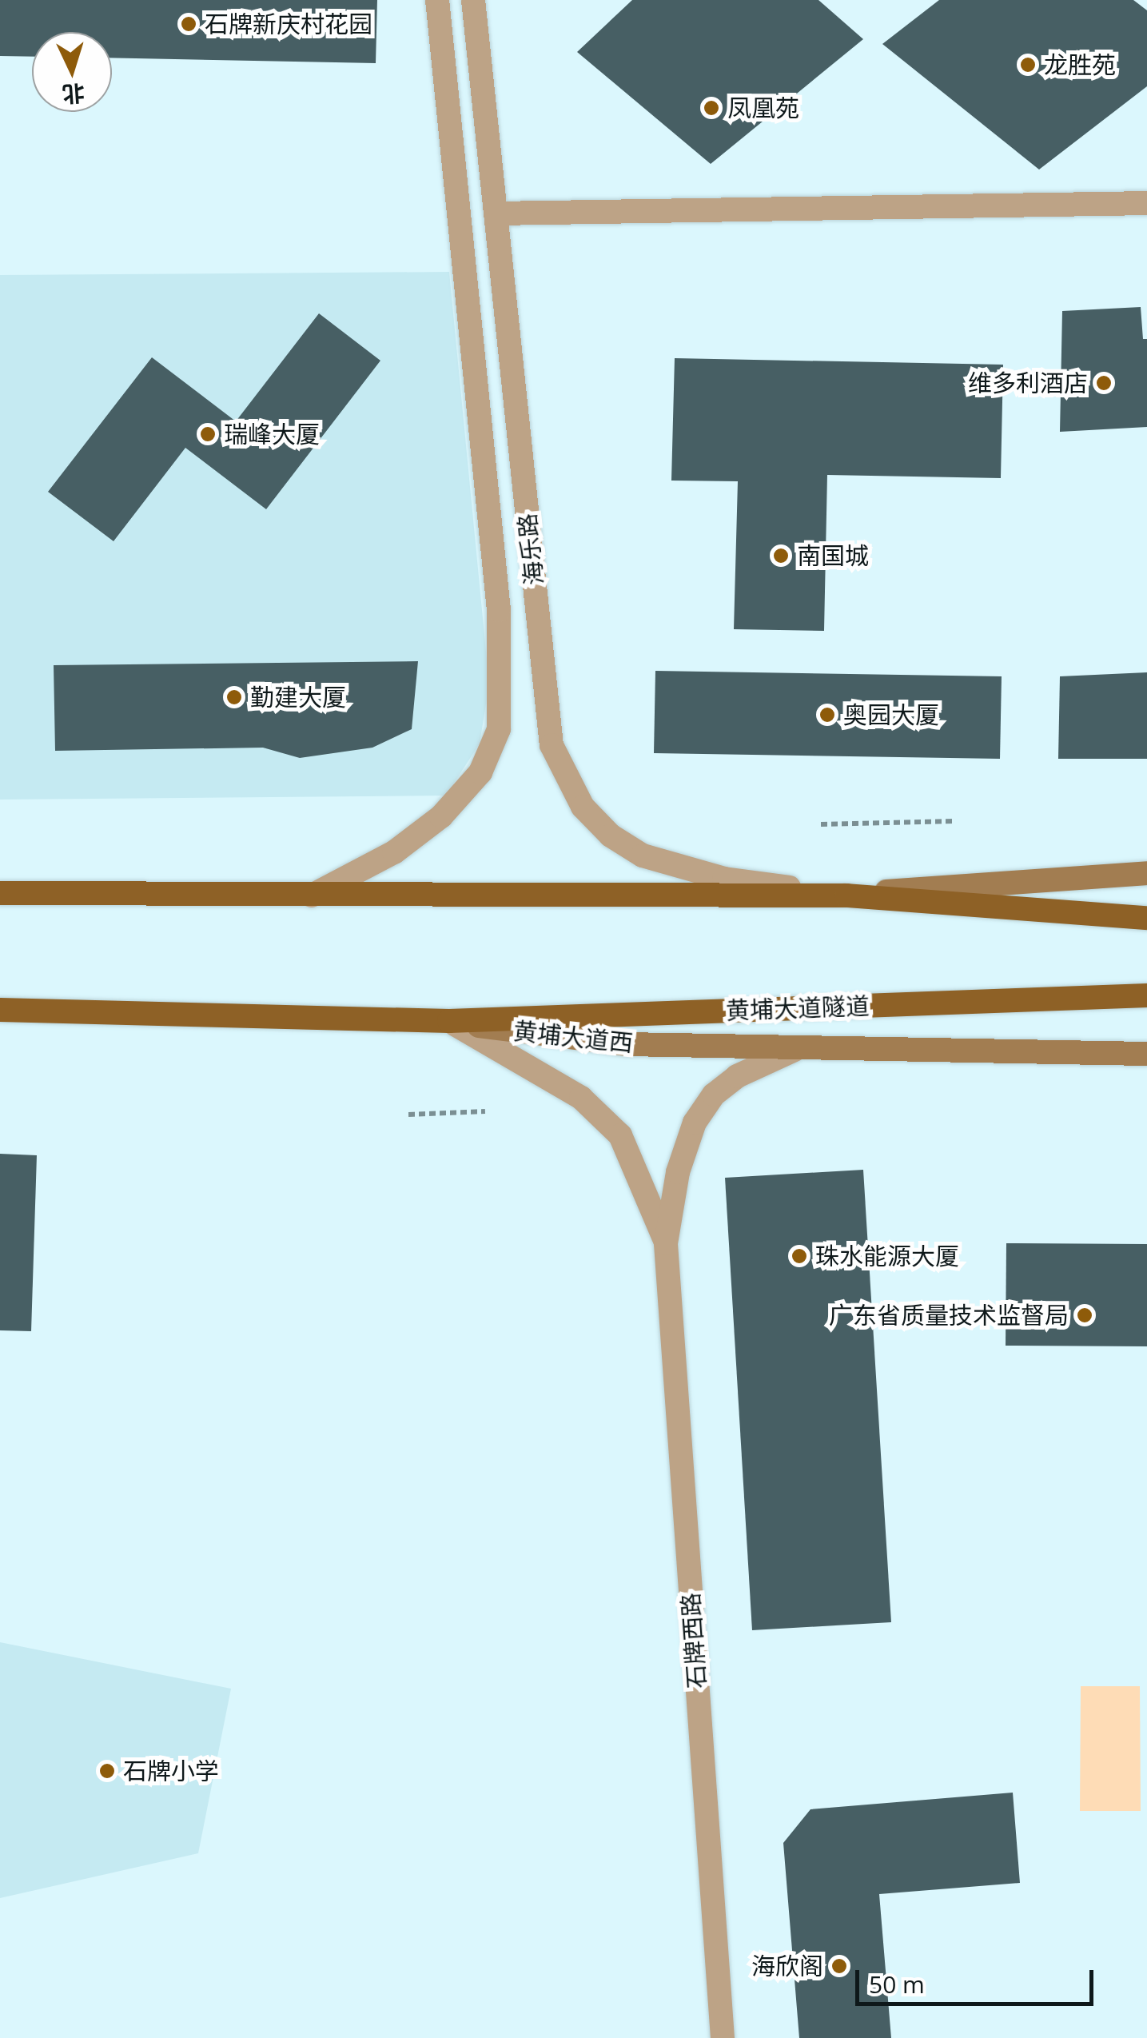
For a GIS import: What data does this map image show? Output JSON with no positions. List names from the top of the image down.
{
  "streets": {
    "main road": ["黄埔大道隧道", "黄埔大道西"],
    "street": ["海乐路", "石牌西路"]
  },
  "crossings": [
    ["黄埔大道隧道", "黄埔大道西"]
  ],
  "places": [
    "石牌新庆村花园",
    "龙胜苑",
    "凤凰苑",
    "维多利酒店",
    "瑞峰大厦",
    "南国城",
    "勤建大厦",
    "奥园大厦",
    "珠水能源大厦",
    "广东省质量技术监督局",
    "石牌小学",
    "海欣阁"
  ],
  "scale_bar": "50 m",
  "north": "bottom"
}
